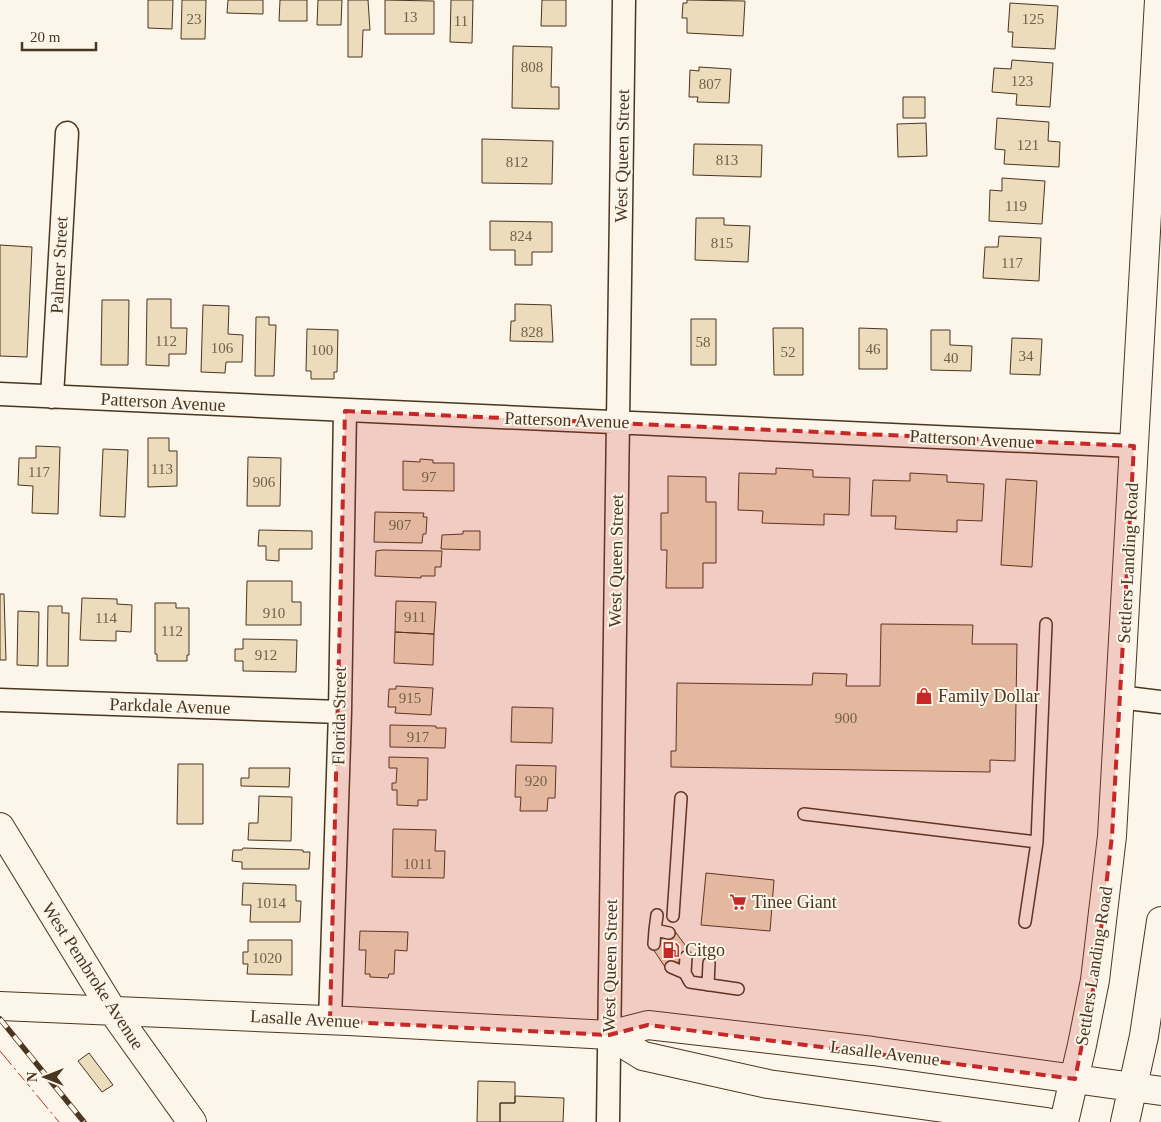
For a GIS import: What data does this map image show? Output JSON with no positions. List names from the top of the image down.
{
  "streets": {
    "main road": ["Settlers Landing Road", "West Pembroke Avenue", "Lasalle Avenue"],
    "street": [
      "West Queen Street",
      "Palmer Street",
      "Patterson Avenue",
      "Parkdale Avenue",
      "Florida Street"
    ]
  },
  "crossings": [
    ["West Queen Street", "Patterson Avenue"],
    ["West Queen Street", "Lasalle Avenue"],
    ["Palmer Street", "Patterson Avenue"],
    ["Patterson Avenue", "Settlers Landing Road"],
    ["Patterson Avenue", "Florida Street"],
    ["Settlers Landing Road", "Lasalle Avenue"],
    ["Parkdale Avenue", "Florida Street"],
    ["Florida Street", "Lasalle Avenue"],
    ["West Pembroke Avenue", "Lasalle Avenue"]
  ],
  "places": {
    "shop": ["Family Dollar"],
    "supermarket": ["Tinee Giant"],
    "fuel station": ["Citgo"]
  },
  "house_numbers": [
    "13",
    "23",
    "125",
    "11",
    "808",
    "123",
    "807",
    "121",
    "813",
    "812",
    "119",
    "824",
    "815",
    "117",
    "828",
    "112",
    "58",
    "106",
    "46",
    "100",
    "52",
    "34",
    "40",
    "113",
    "117",
    "97",
    "906",
    "907",
    "910",
    "911",
    "114",
    "112",
    "912",
    "915",
    "900",
    "917",
    "920",
    "1011",
    "1014",
    "1020"
  ],
  "scale_bar": "20 m",
  "north": "left"
}
